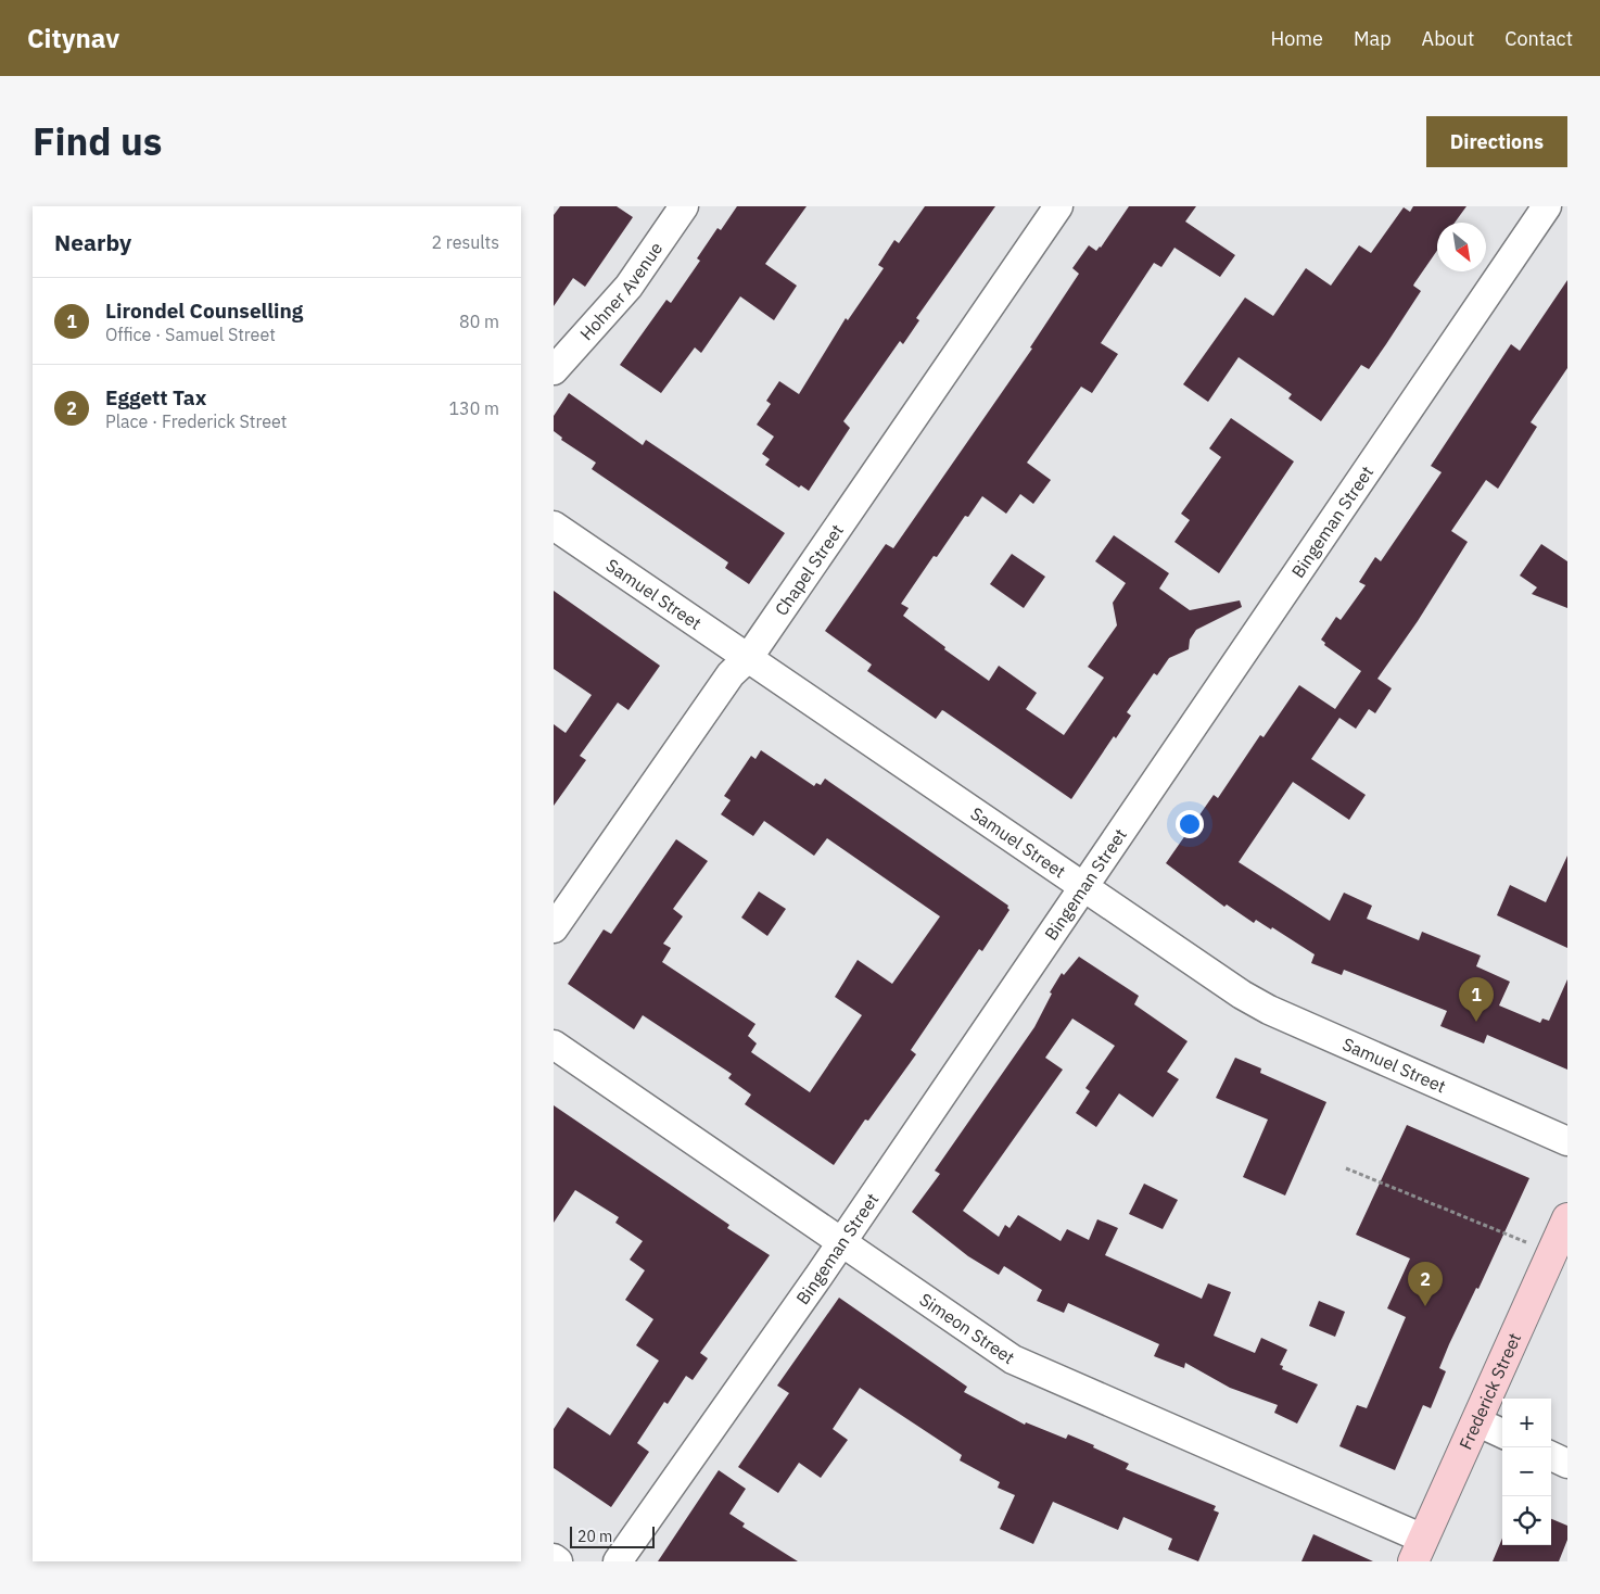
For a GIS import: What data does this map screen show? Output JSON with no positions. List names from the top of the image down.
{
  "streets": {
    "main road": ["Frederick Street"],
    "street": [
      "Hohner Avenue",
      "Bingeman Street",
      "Chapel Street",
      "Samuel Street",
      "Simeon Street"
    ]
  },
  "crossings": [
    ["Bingeman Street", "Samuel Street"],
    ["Bingeman Street", "Simeon Street"],
    ["Chapel Street", "Samuel Street"],
    ["Simeon Street", "Frederick Street"]
  ],
  "scale_bar": "20 m",
  "north": "bottom right",
  "page": {
    "header": "Citynav",
    "nav": [
      "Home",
      "Map",
      "About",
      "Contact"
    ],
    "title": "Find us",
    "buttons": "Directions",
    "heading": ["Nearby", "2 results"],
    "list": [
      {
        "mark": "1",
        "name": "Lirondel Counselling",
        "note": "Office · Samuel Street",
        "value": "80 m"
      },
      {
        "mark": "2",
        "name": "Eggett Tax",
        "note": "Place · Frederick Street",
        "value": "130 m"
      }
    ],
    "pins": ["1", "2"],
    "map_buttons": ["+", "−"],
    "scale": "20 m"
  }
}
